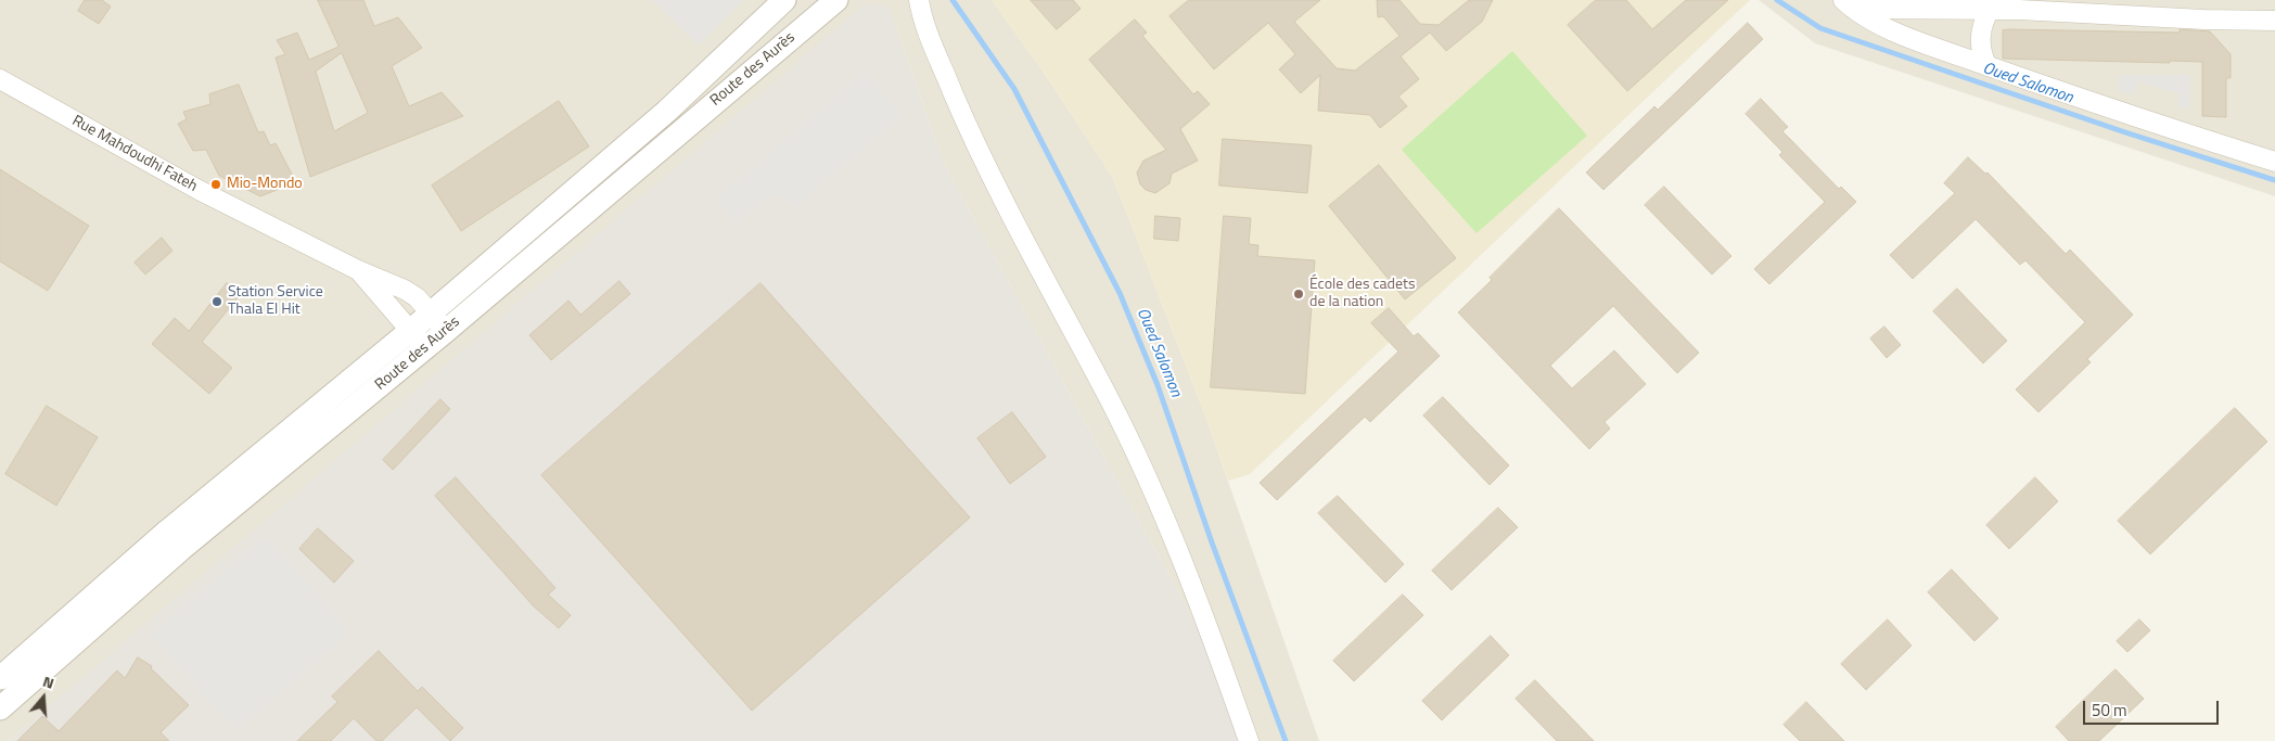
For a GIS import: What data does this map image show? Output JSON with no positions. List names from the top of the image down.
{
  "streets": {
    "street": ["Route des Aurès", "Rue Mahdoudhi Fateh"]
  },
  "crossings": [
    ["Route des Aurès", "Rue Mahdoudhi Fateh"]
  ],
  "water": ["Oued Salomon"],
  "places": ["Mio-Mondo", "École des cadets de la nation", "Station Service Thala El Hit"],
  "scale_bar": "50 m",
  "north": "top"
}
